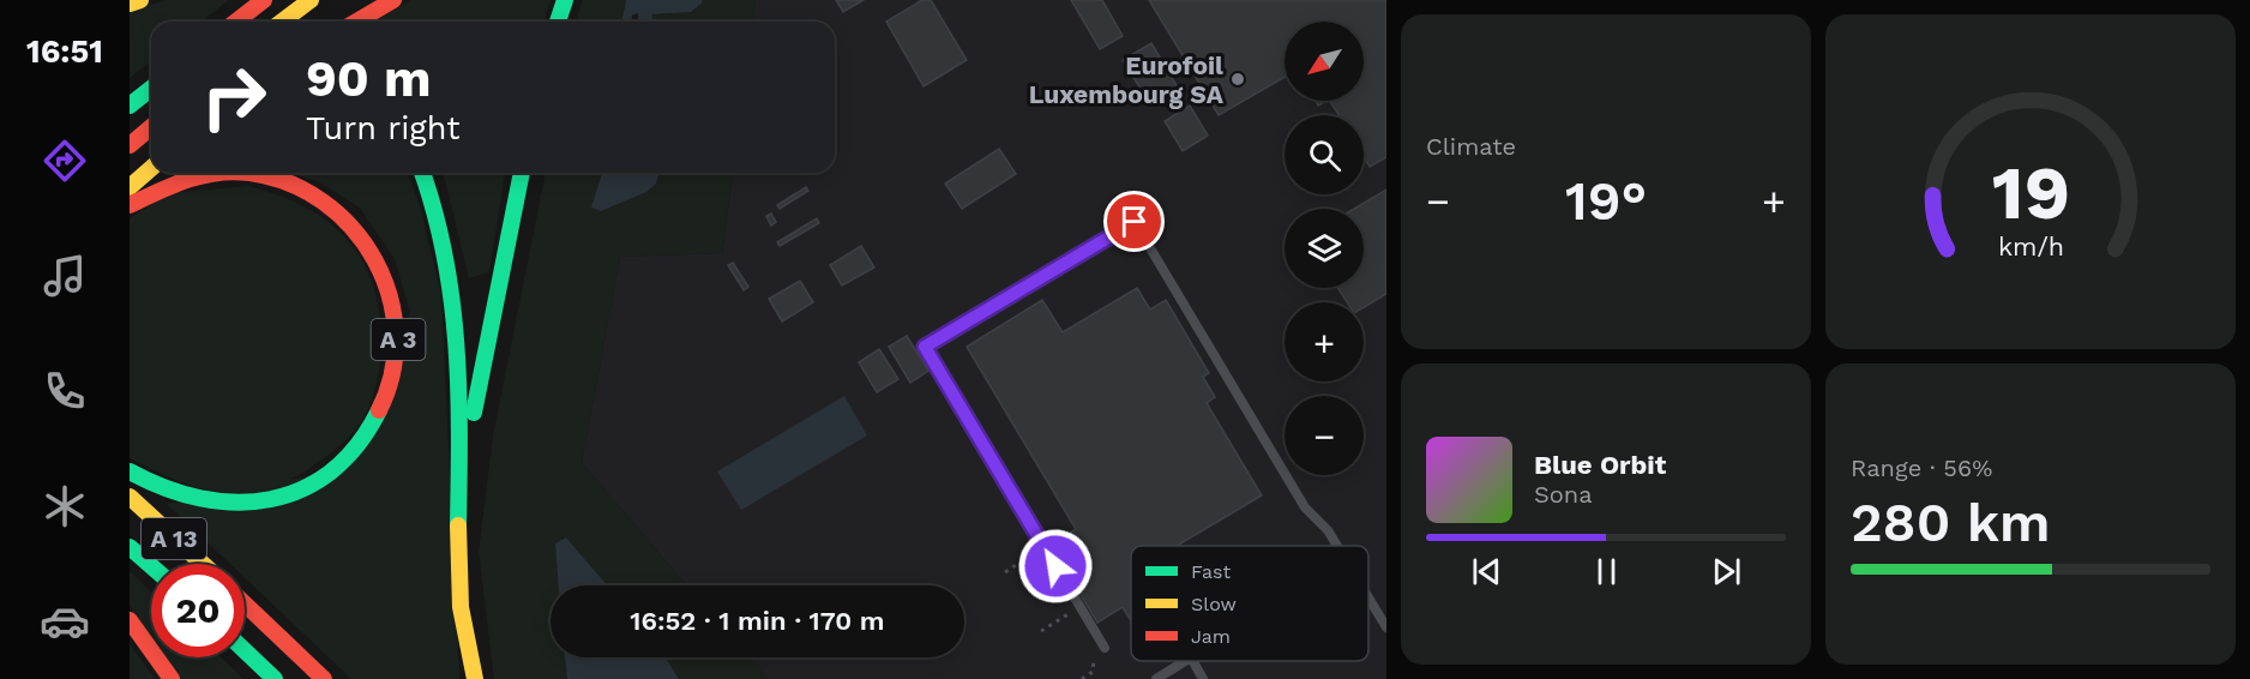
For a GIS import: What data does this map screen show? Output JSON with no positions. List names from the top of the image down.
{
  "streets": {
    "highway": ["A 3", "A 13"]
  },
  "places": ["Eurofoil Luxembourg SA"],
  "legend": ["Fast", "Slow", "Jam"],
  "north": "bottom left",
  "page": {
    "tabs": "16:51",
    "tile": [
      "Climate",
      ["Range · 56%", "280 km"]
    ],
    "map_buttons": ["+", "−"],
    "turn": ["90 m", "Turn right"],
    "heat": ["−", "19°", "+"],
    "song": ["Blue Orbit", "Sona"],
    "limit": "20",
    "trip": "16:52 · 1 min · 170 m",
    "gauge": ["19", "km/h"]
  }
}
